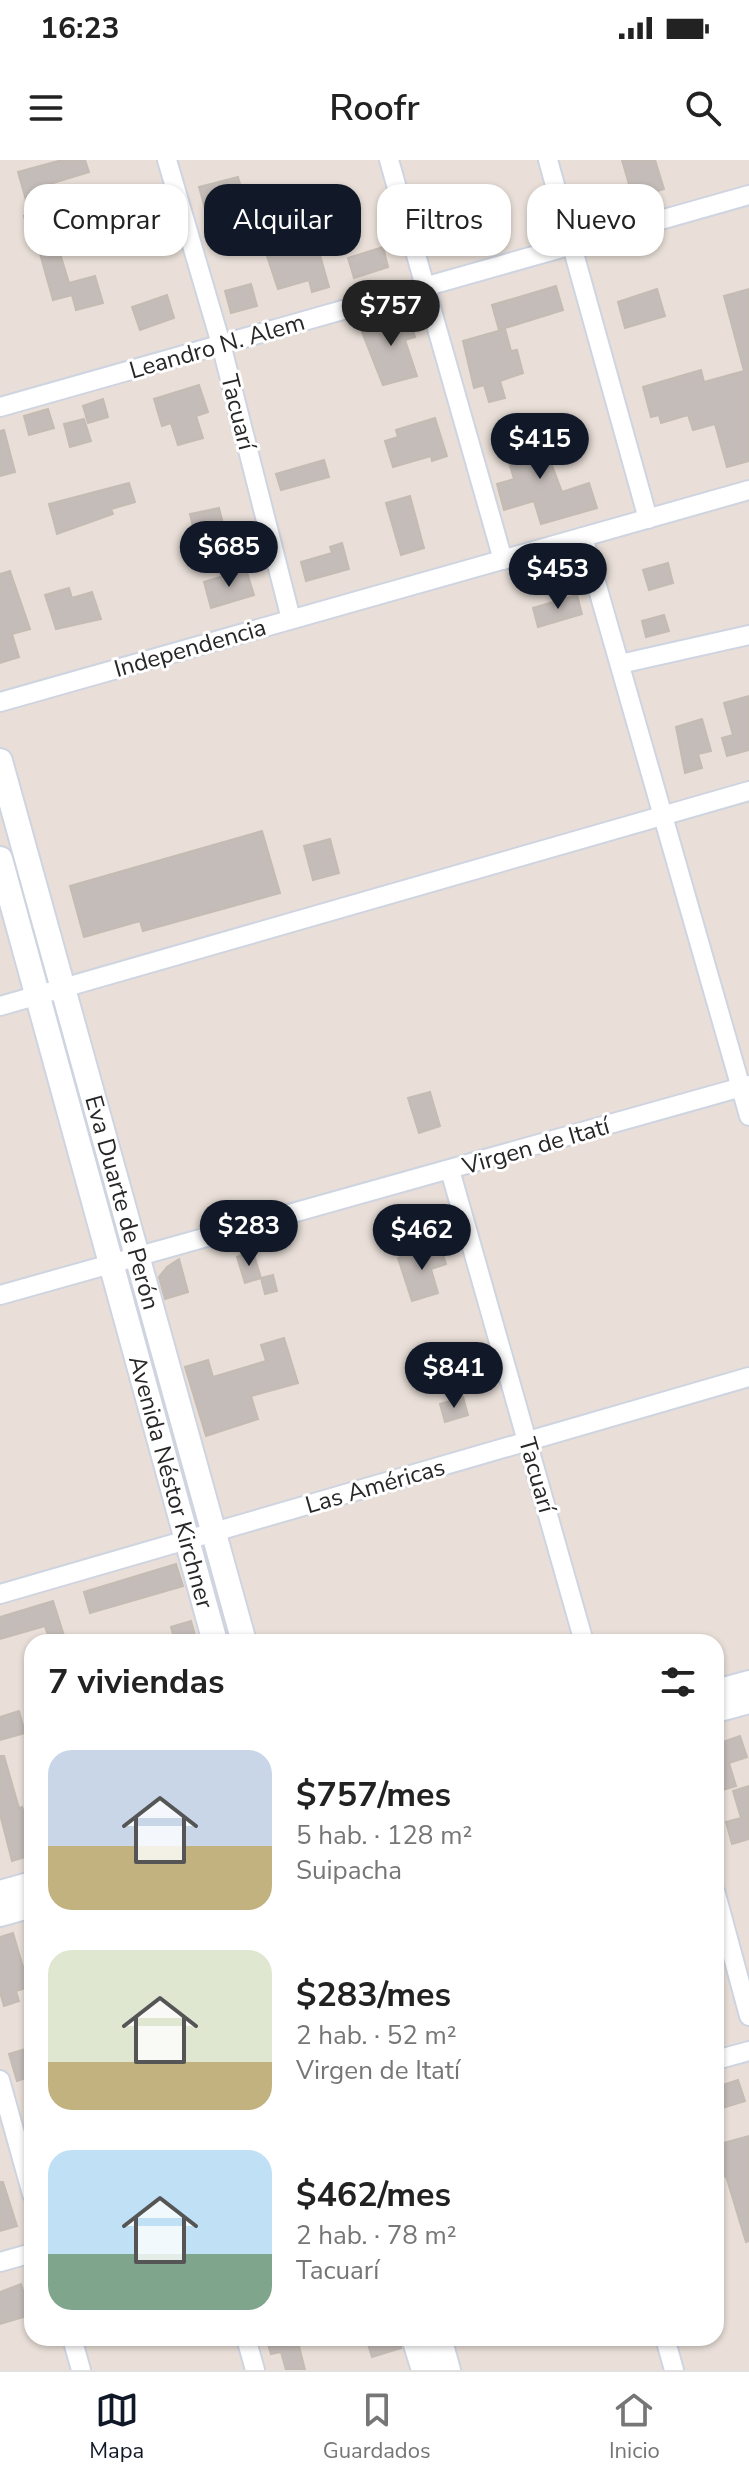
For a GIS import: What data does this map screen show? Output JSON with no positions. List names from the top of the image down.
{
  "streets": {
    "street": [
      "Leandro N. Alem",
      "Tacuarí",
      "Independencia",
      "Virgen de Itatí",
      "Eva Duarte de Perón",
      "Avenida Néstor Kirchner",
      "Las Américas"
    ]
  },
  "crossings": [
    ["Leandro N. Alem", "Tacuarí"],
    ["Tacuarí", "Independencia"],
    ["Tacuarí", "Virgen de Itatí"],
    ["Tacuarí", "Las Américas"],
    ["Virgen de Itatí", "Eva Duarte de Perón"],
    ["Virgen de Itatí", "Avenida Néstor Kirchner"],
    ["Eva Duarte de Perón", "Las Américas"],
    ["Avenida Néstor Kirchner", "Las Américas"]
  ],
  "page": {
    "status": "16:23",
    "header": "Roofr",
    "chip": [
      "Comprar",
      "Alquilar",
      "Filtros",
      "Nuevo"
    ],
    "price": [
      "$757",
      "$415",
      "$685",
      "$453",
      "$283",
      "$462",
      "$841"
    ],
    "heading": "7 viviendas",
    "list": [
      {
        "name": "$757/mes",
        "note": "5 hab. · 128 m² · Suipacha"
      },
      {
        "name": "$283/mes",
        "note": "2 hab. · 52 m² · Virgen de Itatí"
      },
      {
        "name": "$462/mes",
        "note": "2 hab. · 78 m² · Tacuarí"
      }
    ],
    "tabs": ["Mapa", "Guardados", "Inicio"]
  }
}
